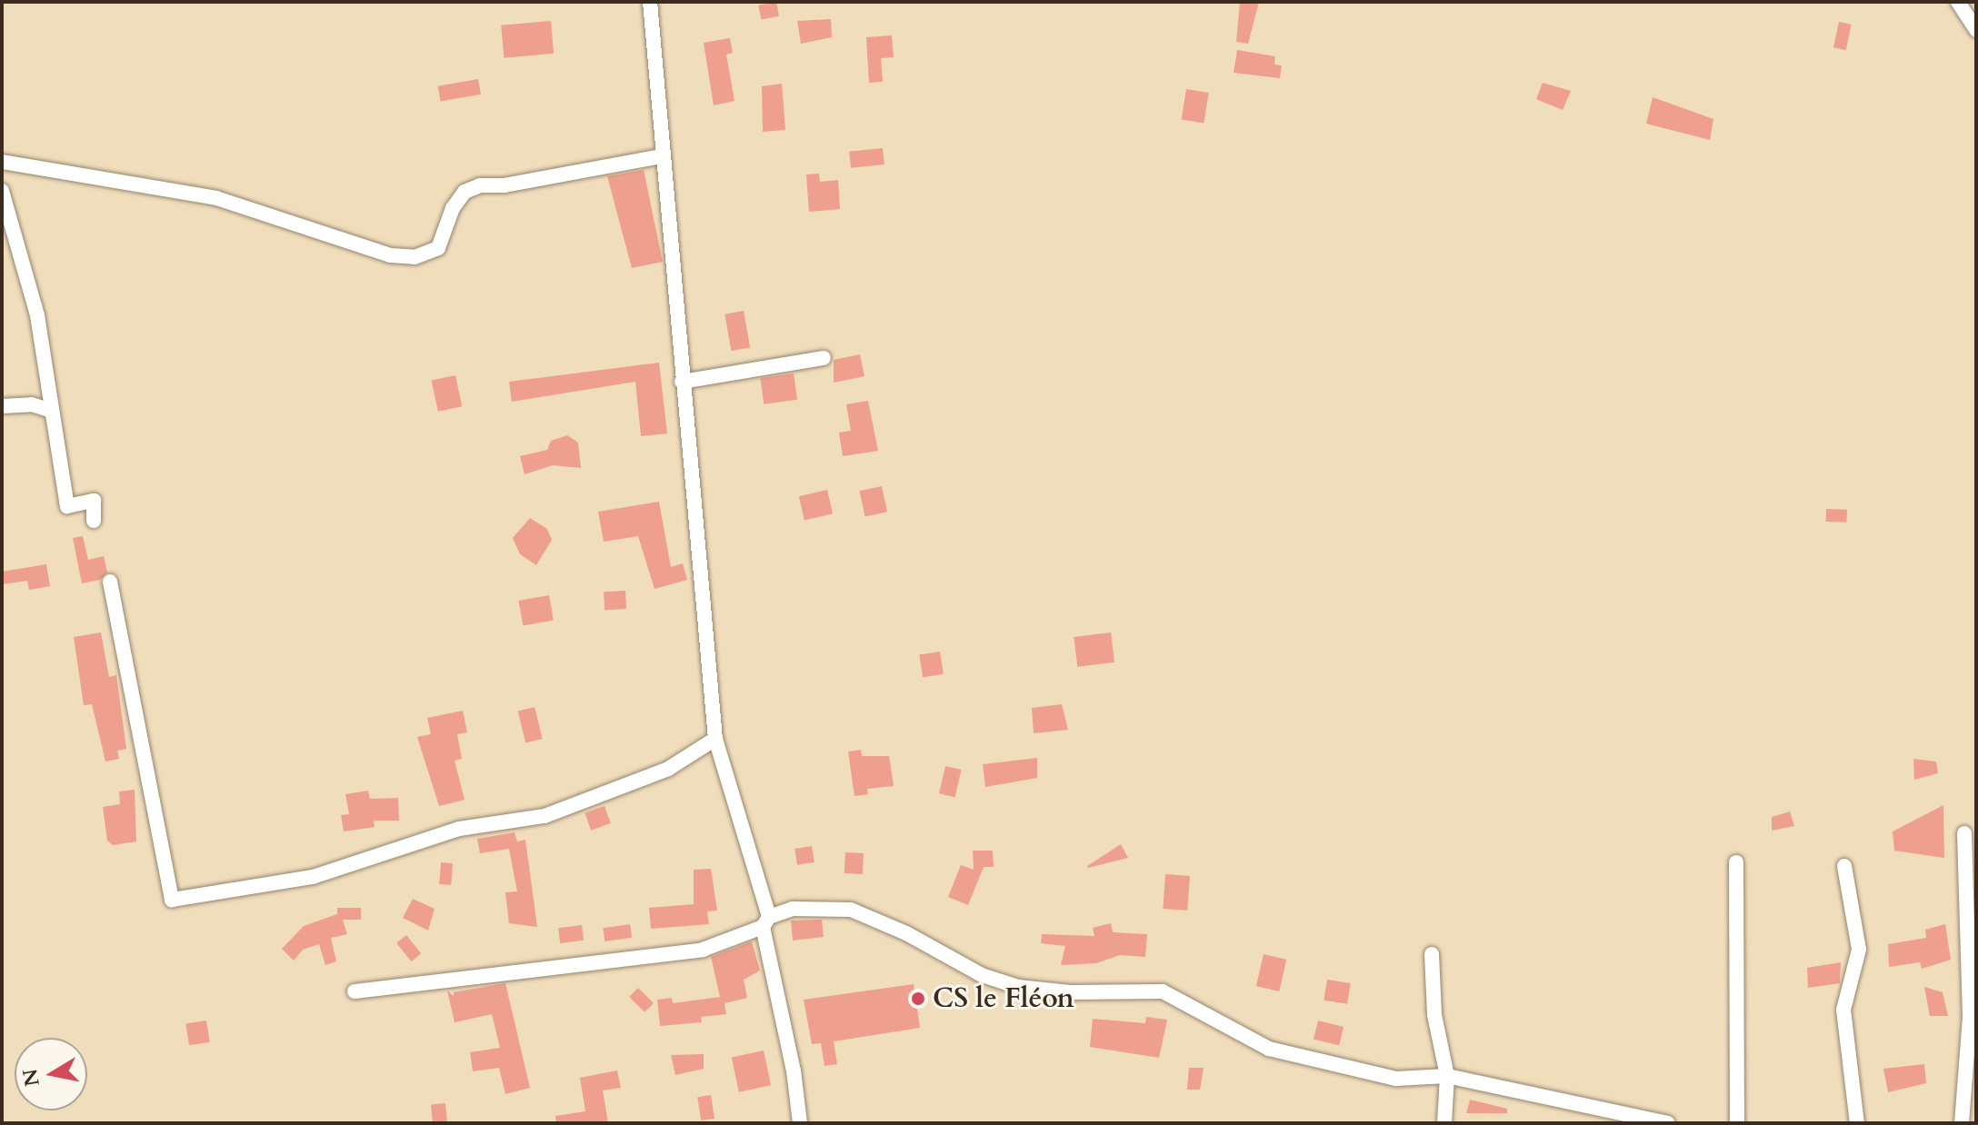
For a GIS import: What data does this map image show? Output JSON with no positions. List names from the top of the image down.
{
  "places": ["CS le Fléon"],
  "north": "left"
}
